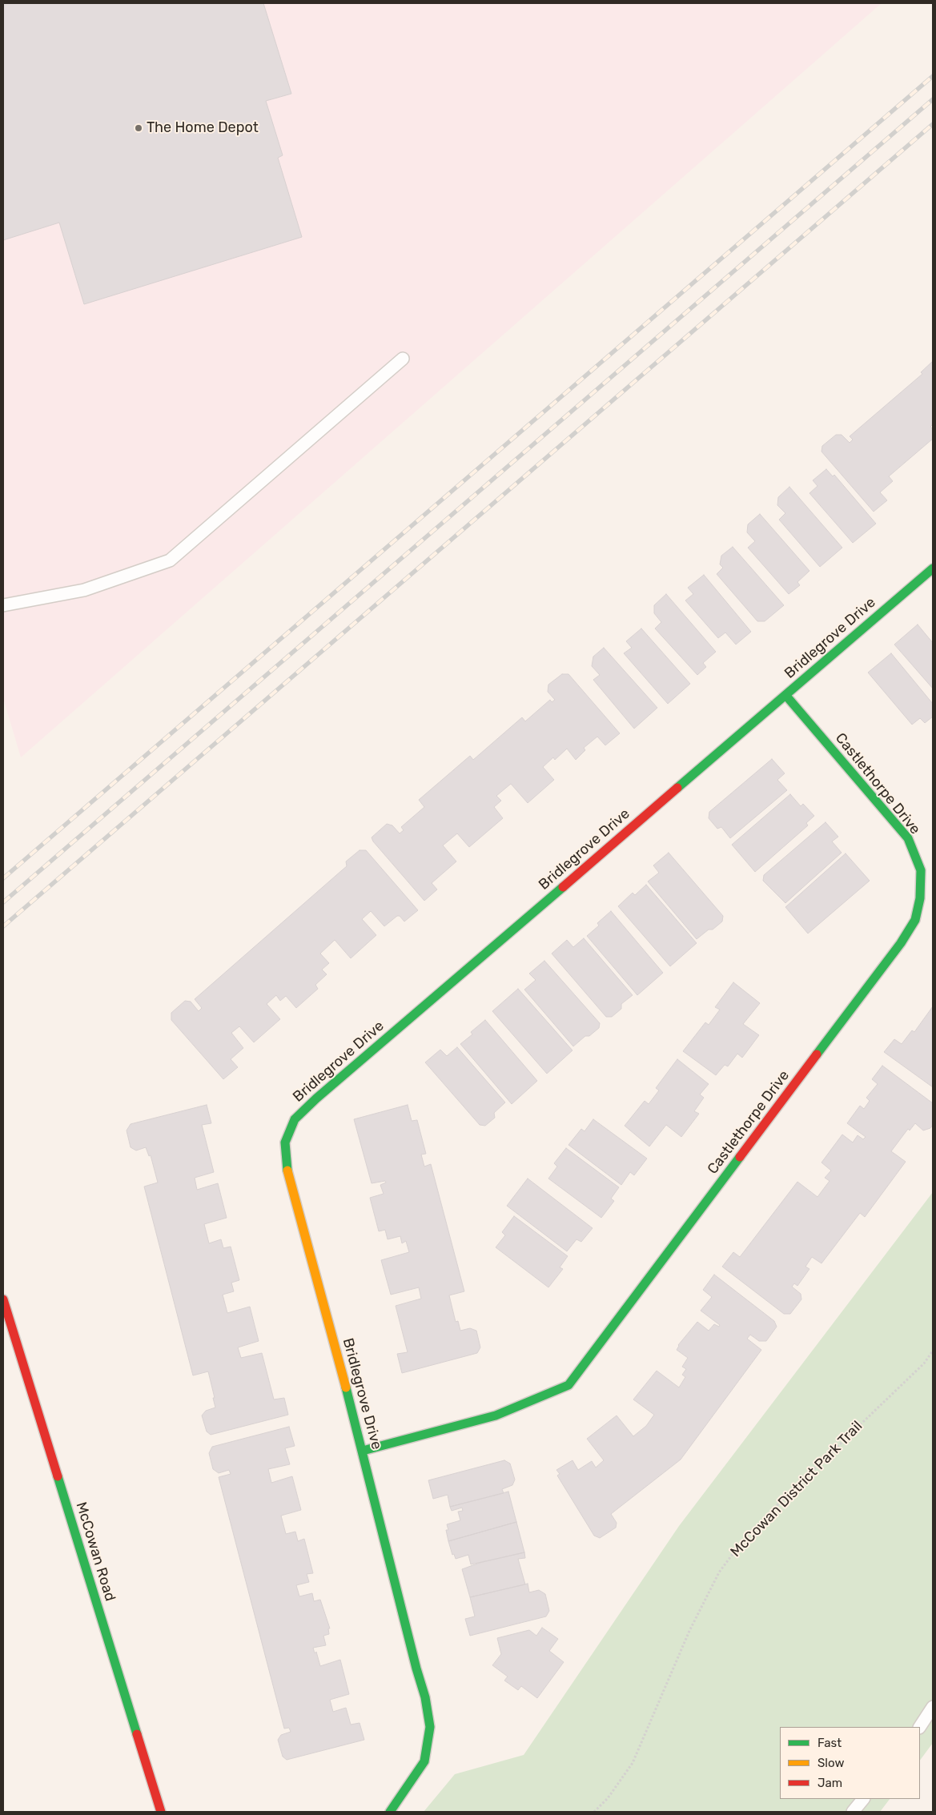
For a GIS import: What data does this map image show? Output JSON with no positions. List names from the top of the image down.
{
  "streets": {
    "street": ["Bridlegrove Drive", "Castlethorpe Drive", "McCowan Road"],
    "path": ["McCowan District Park Trail"]
  },
  "crossings": [
    ["Bridlegrove Drive", "Castlethorpe Drive"]
  ],
  "places": ["The Home Depot"],
  "legend": ["Fast", "Slow", "Jam"]
}
